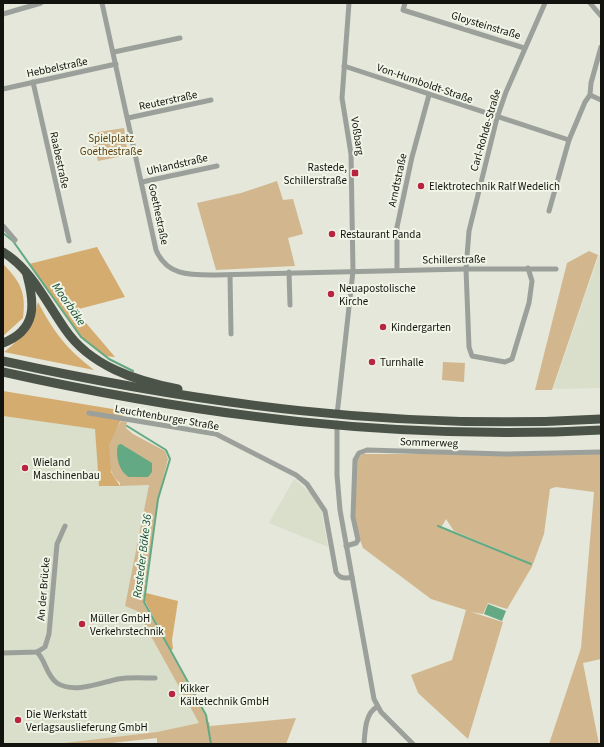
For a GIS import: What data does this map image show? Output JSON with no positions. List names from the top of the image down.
{
  "streets": {
    "street": [
      "Gloysteinstraße",
      "Hebbelstraße",
      "Von-Humboldt-Straße",
      "Reuterstraße",
      "Carl-Rohde-Straße",
      "Voßbarg",
      "Raabestraße",
      "Uhlandstraße",
      "Arndtstraße",
      "Goethestraße",
      "Schillerstraße",
      "Leuchtenburger Straße",
      "Sommerweg",
      "An der Brücke"
    ]
  },
  "crossings": [
    ["Gloysteinstraße", "Carl-Rohde-Straße"],
    ["Hebbelstraße", "Raabestraße"],
    ["Hebbelstraße", "Goethestraße"],
    ["Von-Humboldt-Straße", "Carl-Rohde-Straße"],
    ["Von-Humboldt-Straße", "Voßbarg"],
    ["Von-Humboldt-Straße", "Arndtstraße"],
    ["Reuterstraße", "Goethestraße"],
    ["Carl-Rohde-Straße", "Schillerstraße"],
    ["Voßbarg", "Goethestraße"],
    ["Voßbarg", "Schillerstraße"],
    ["Uhlandstraße", "Goethestraße"],
    ["Arndtstraße", "Schillerstraße"],
    ["Goethestraße", "Schillerstraße"]
  ],
  "water": ["Moorbäke", "Rasteder Bäke 36"],
  "parks": ["Spielplatz Goethestraße"],
  "places": {
    "transit": ["Rastede, Schillerstraße"],
    "other": [
      "Elektrotechnik Ralf Wedelich",
      "Restaurant Panda",
      "Neuapostolische Kirche",
      "Kindergarten",
      "Turnhalle",
      "Wieland Maschinenbau",
      "Müller GmbH Verkehrstechnik",
      "Kikker Kältetechnik GmbH",
      "Die Werkstatt Verlagsauslieferung GmbH"
    ]
  }
}
